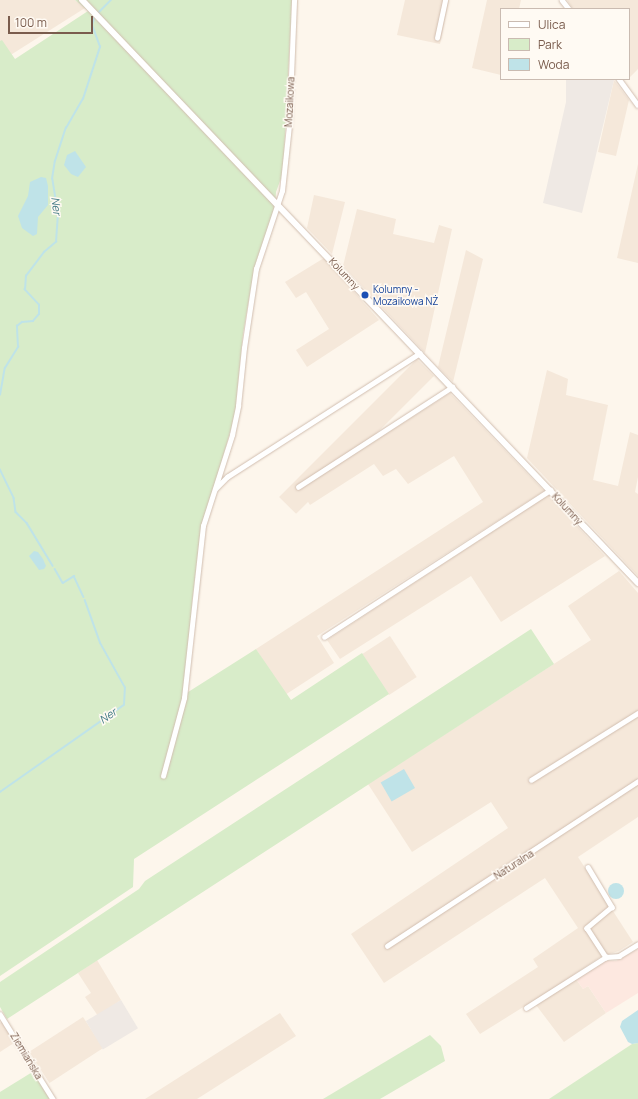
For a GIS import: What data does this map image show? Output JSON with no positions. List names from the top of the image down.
{
  "streets": {
    "street": [
      "Mozaikowa",
      "Kolumny",
      "Naturalna",
      "Ziemiańska"
    ]
  },
  "crossings": [
    ["Mozaikowa", "Kolumny"]
  ],
  "water": ["Ner"],
  "places": ["Kolumny - Mozaikowa NŻ"],
  "legend": ["Ulica", "Park", "Woda"],
  "scale_bar": "100 m"
}
